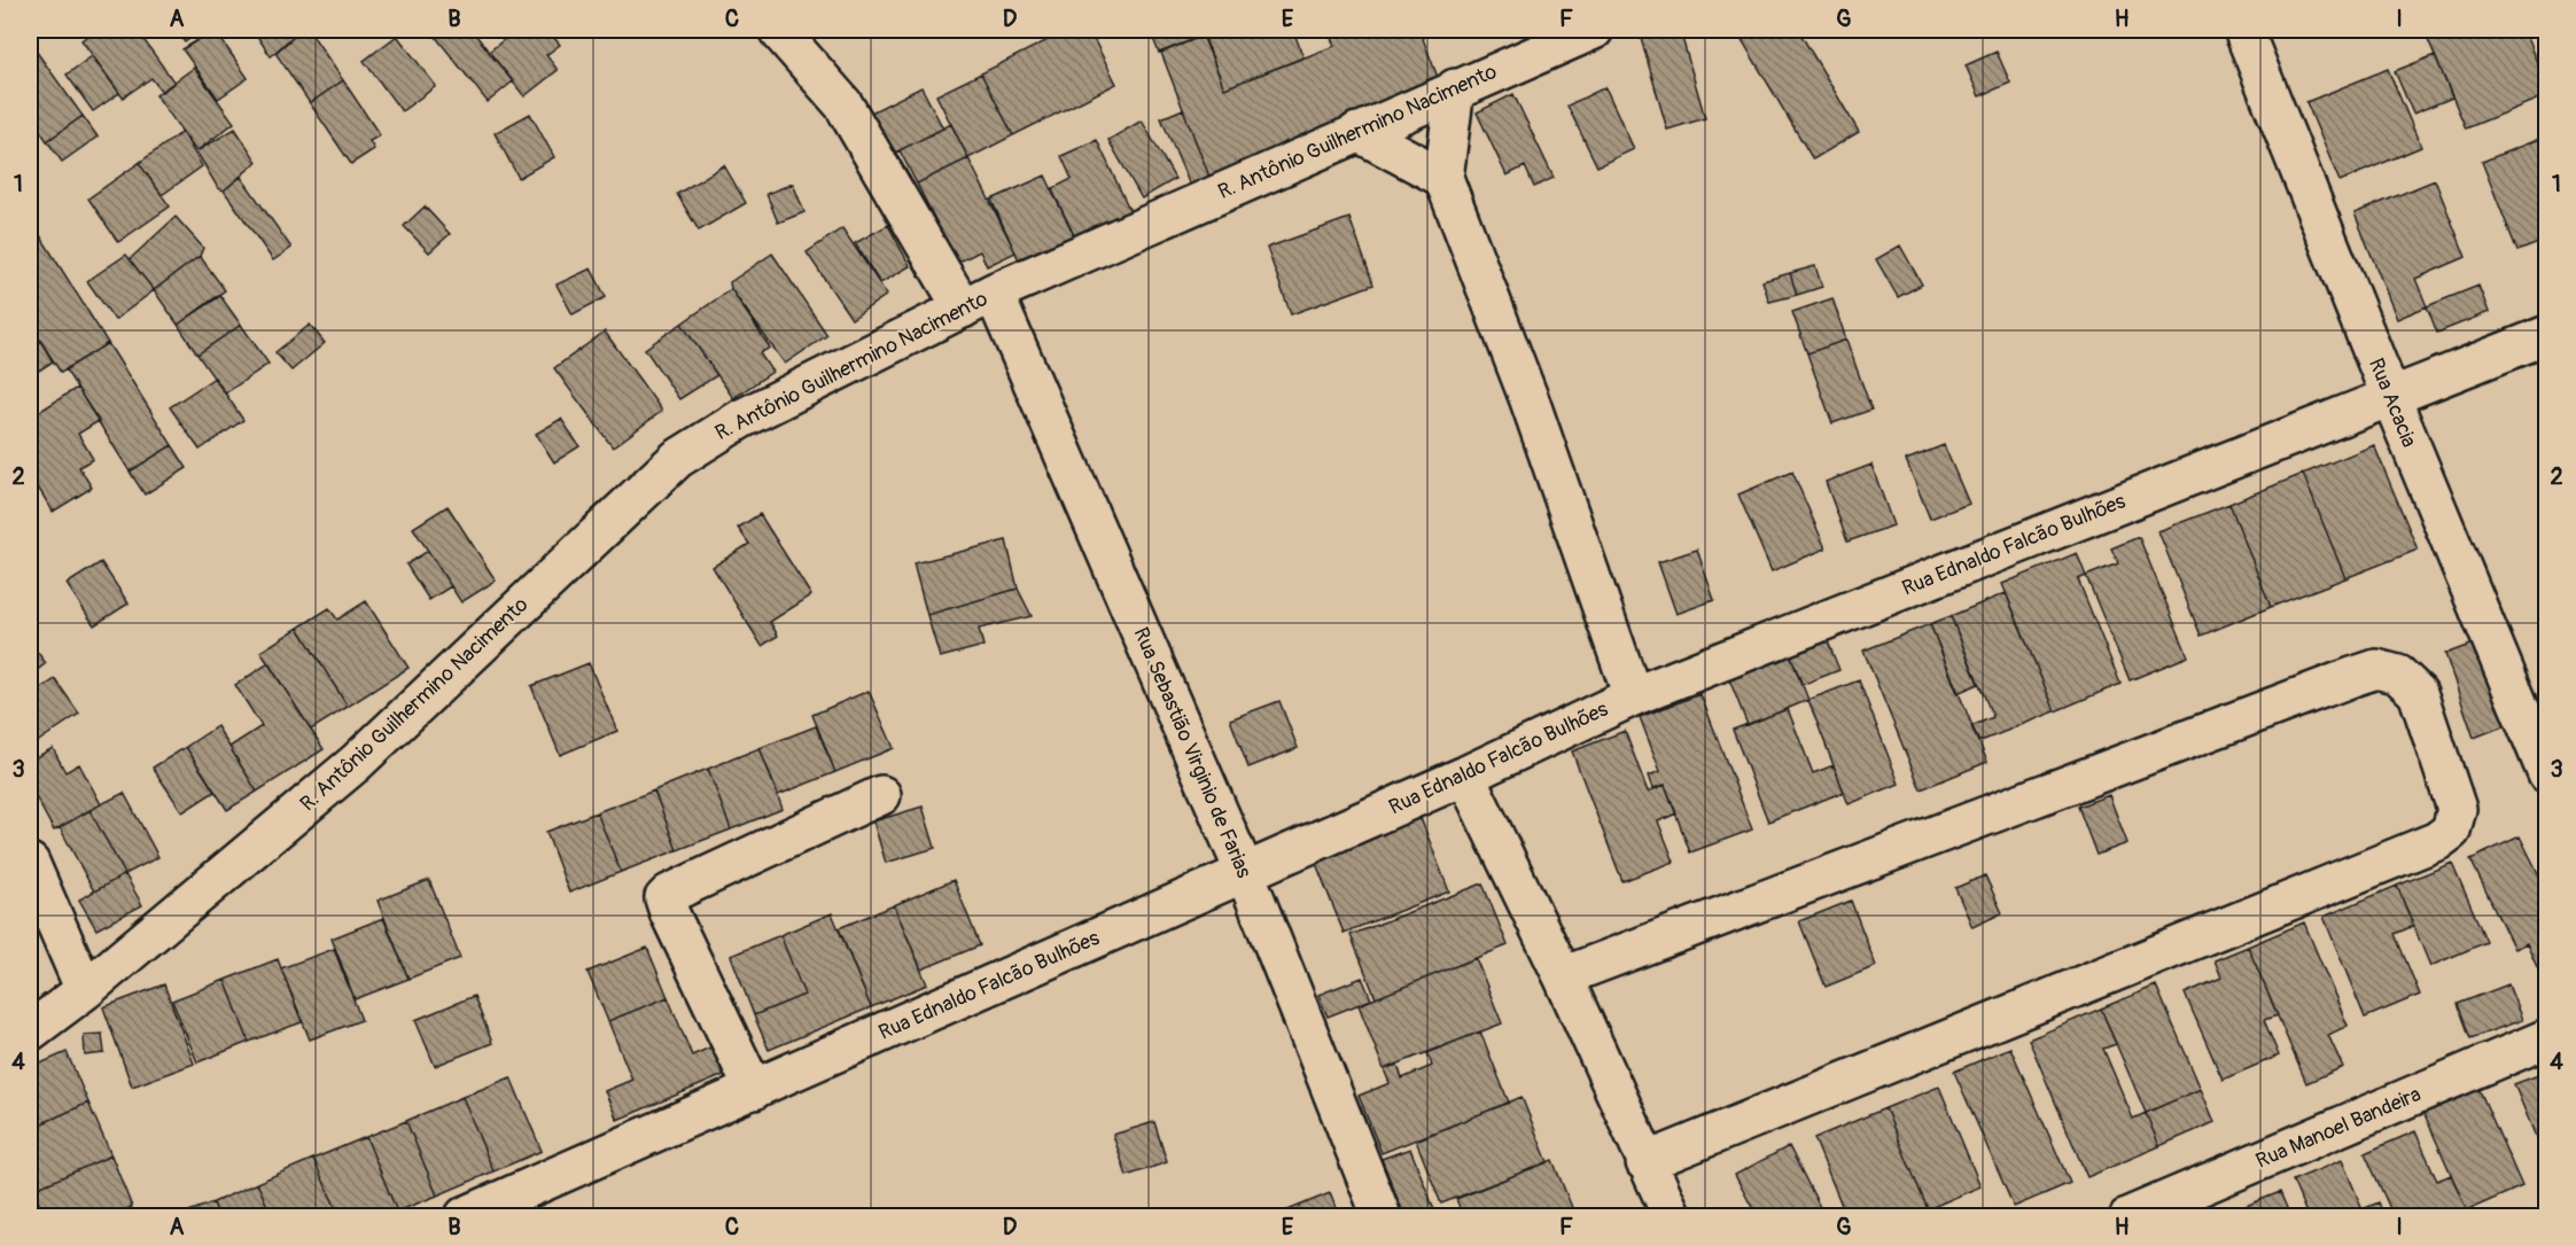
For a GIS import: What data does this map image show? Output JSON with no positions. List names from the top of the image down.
{
  "streets": {
    "street": [
      "R. Antônio Guilhermino Nacimento",
      "Rua Acacia",
      "Rua Ednaldo Falcão Bulhões",
      "Rua Sebastião Virginio de Farias",
      "Rua Manoel Bandeira"
    ]
  },
  "crossings": [
    ["R. Antônio Guilhermino Nacimento", "Rua Sebastião Virginio de Farias"],
    ["Rua Acacia", "Rua Ednaldo Falcão Bulhões"],
    ["Rua Ednaldo Falcão Bulhões", "Rua Sebastião Virginio de Farias"]
  ],
  "grid": {
    "columns": [
      "A",
      "B",
      "C",
      "D",
      "E",
      "F",
      "G",
      "H",
      "I"
    ],
    "rows": [
      "1",
      "2",
      "3",
      "4"
    ]
  }
}
